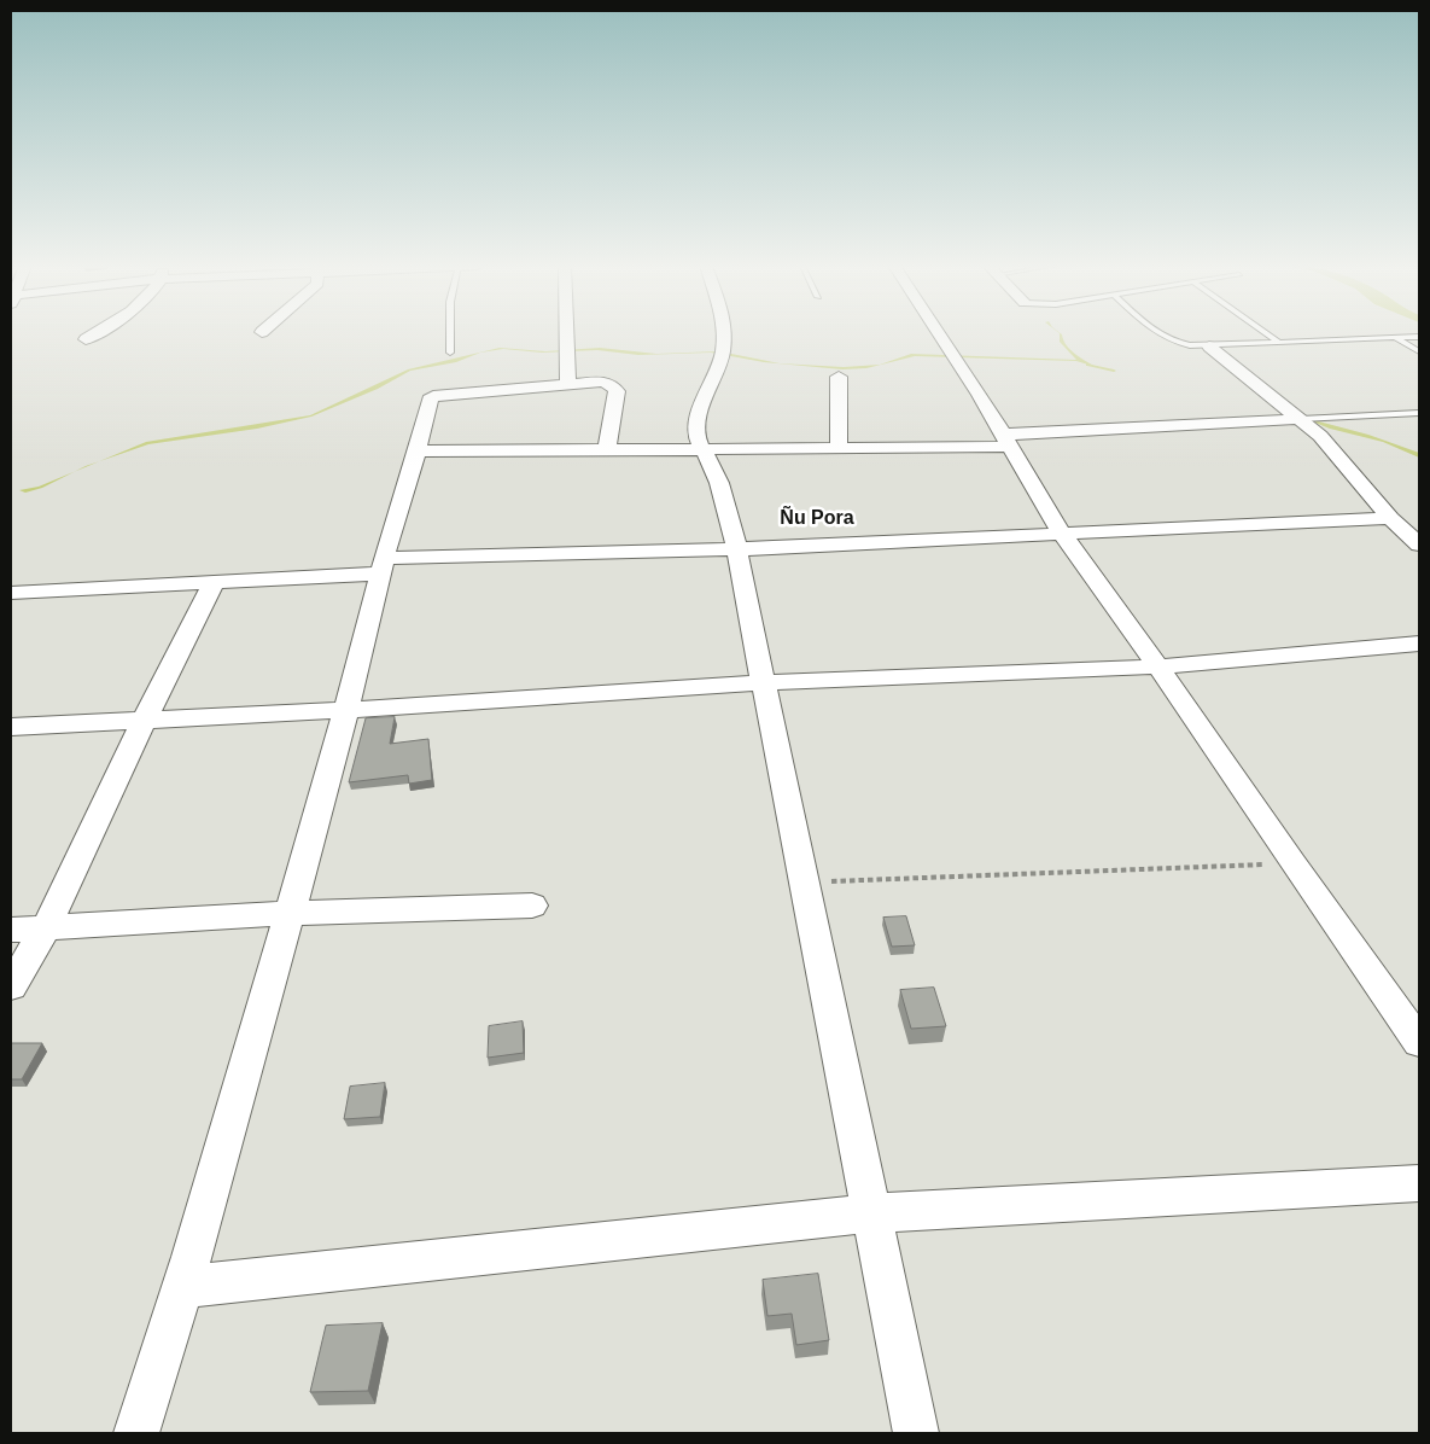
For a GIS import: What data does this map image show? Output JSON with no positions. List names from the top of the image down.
{
  "districts": ["Ñu Pora"]
}
